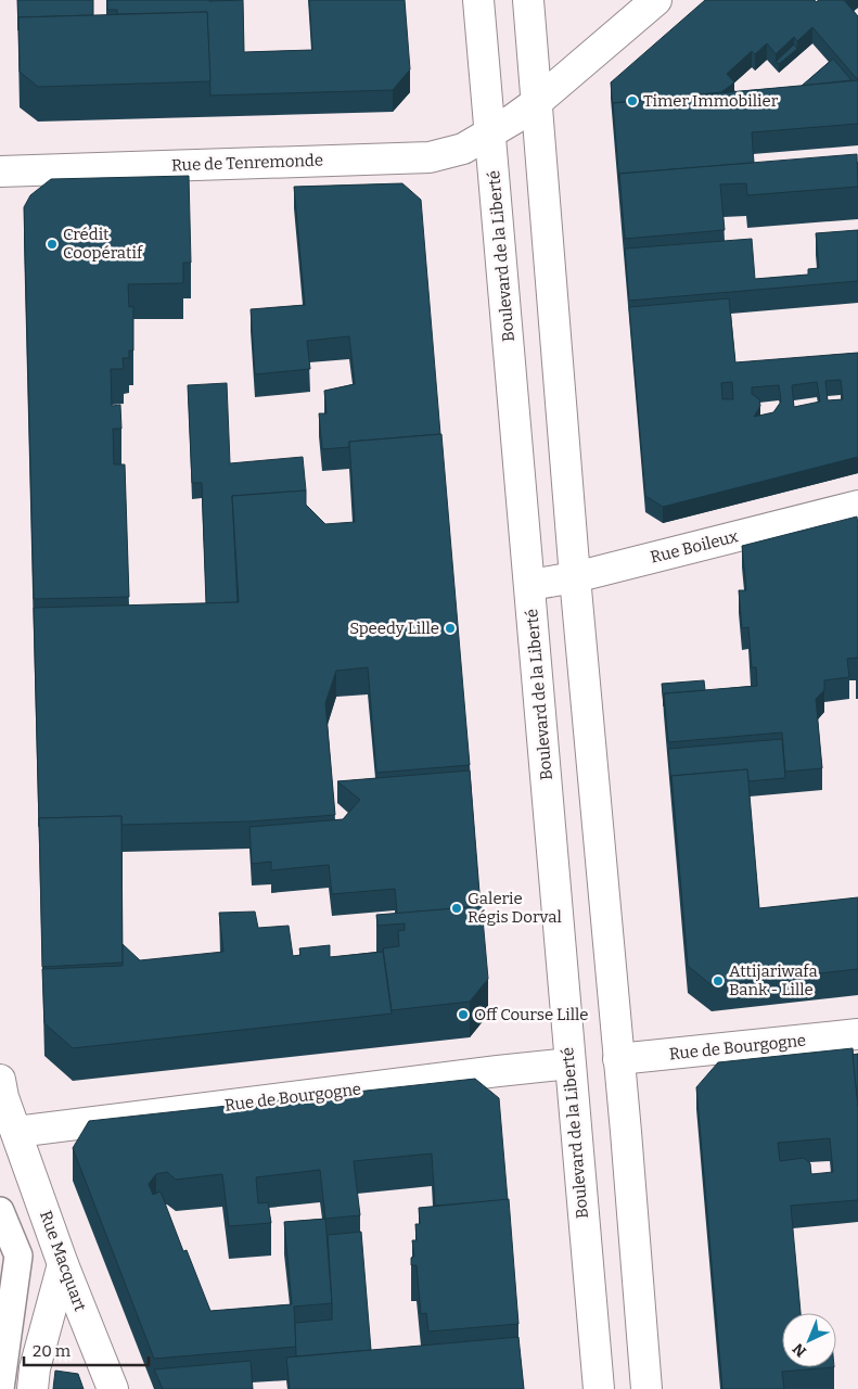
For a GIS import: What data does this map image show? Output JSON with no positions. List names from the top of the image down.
{
  "streets": {
    "main road": [
      "Rue de Tenremonde",
      "Boulevard de la Liberté",
      "Rue Boileux",
      "Rue de Bourgogne",
      "Rue Macquart"
    ]
  },
  "crossings": [
    ["Rue de Tenremonde", "Boulevard de la Liberté"],
    ["Boulevard de la Liberté", "Rue Boileux"],
    ["Boulevard de la Liberté", "Rue de Bourgogne"],
    ["Rue de Bourgogne", "Rue Macquart"]
  ],
  "places": [
    "Timer Immobilier",
    "Crédit Coopératif",
    "Speedy Lille",
    "Galerie Régis Dorval",
    "Attijariwafa Bank - Lille",
    "Off Course Lille"
  ],
  "scale_bar": "20 m",
  "north": "bottom left"
}
